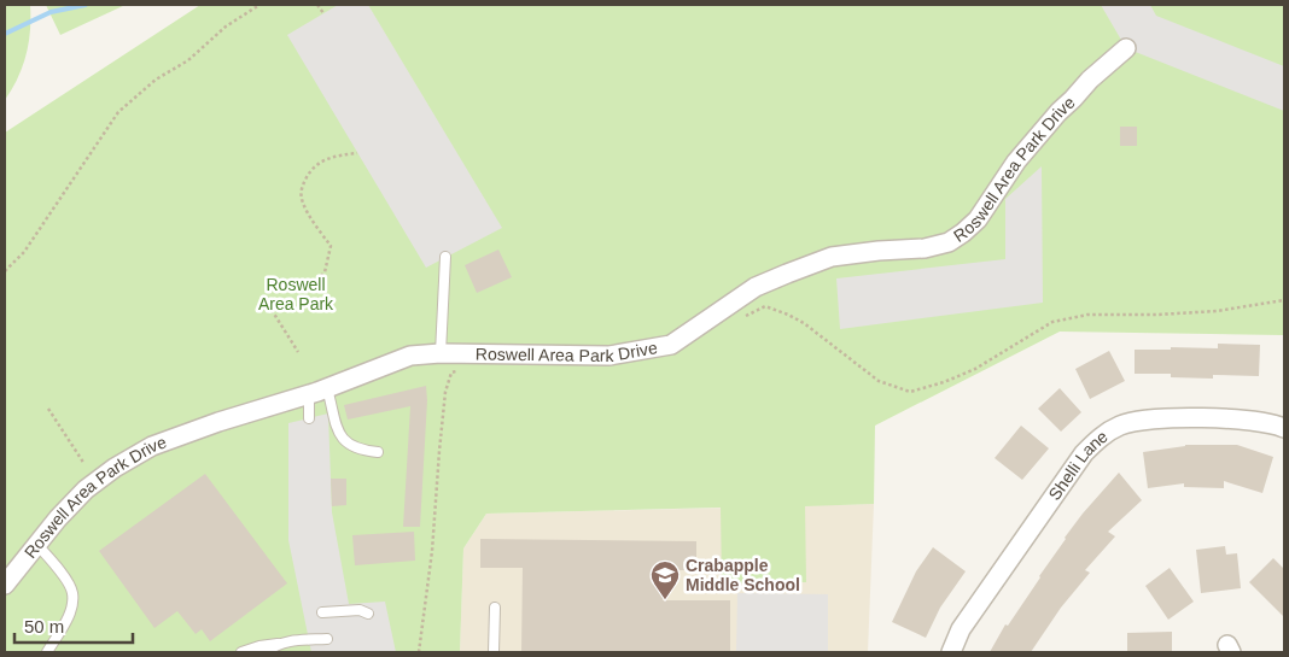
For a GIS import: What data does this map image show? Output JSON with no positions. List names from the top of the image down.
{
  "streets": {
    "street": ["Roswell Area Park Drive", "Shelli Lane"]
  },
  "parks": ["Roswell Area Park"],
  "places": {
    "school or university": ["Crabapple Middle School"]
  },
  "scale_bar": "50 m"
}
